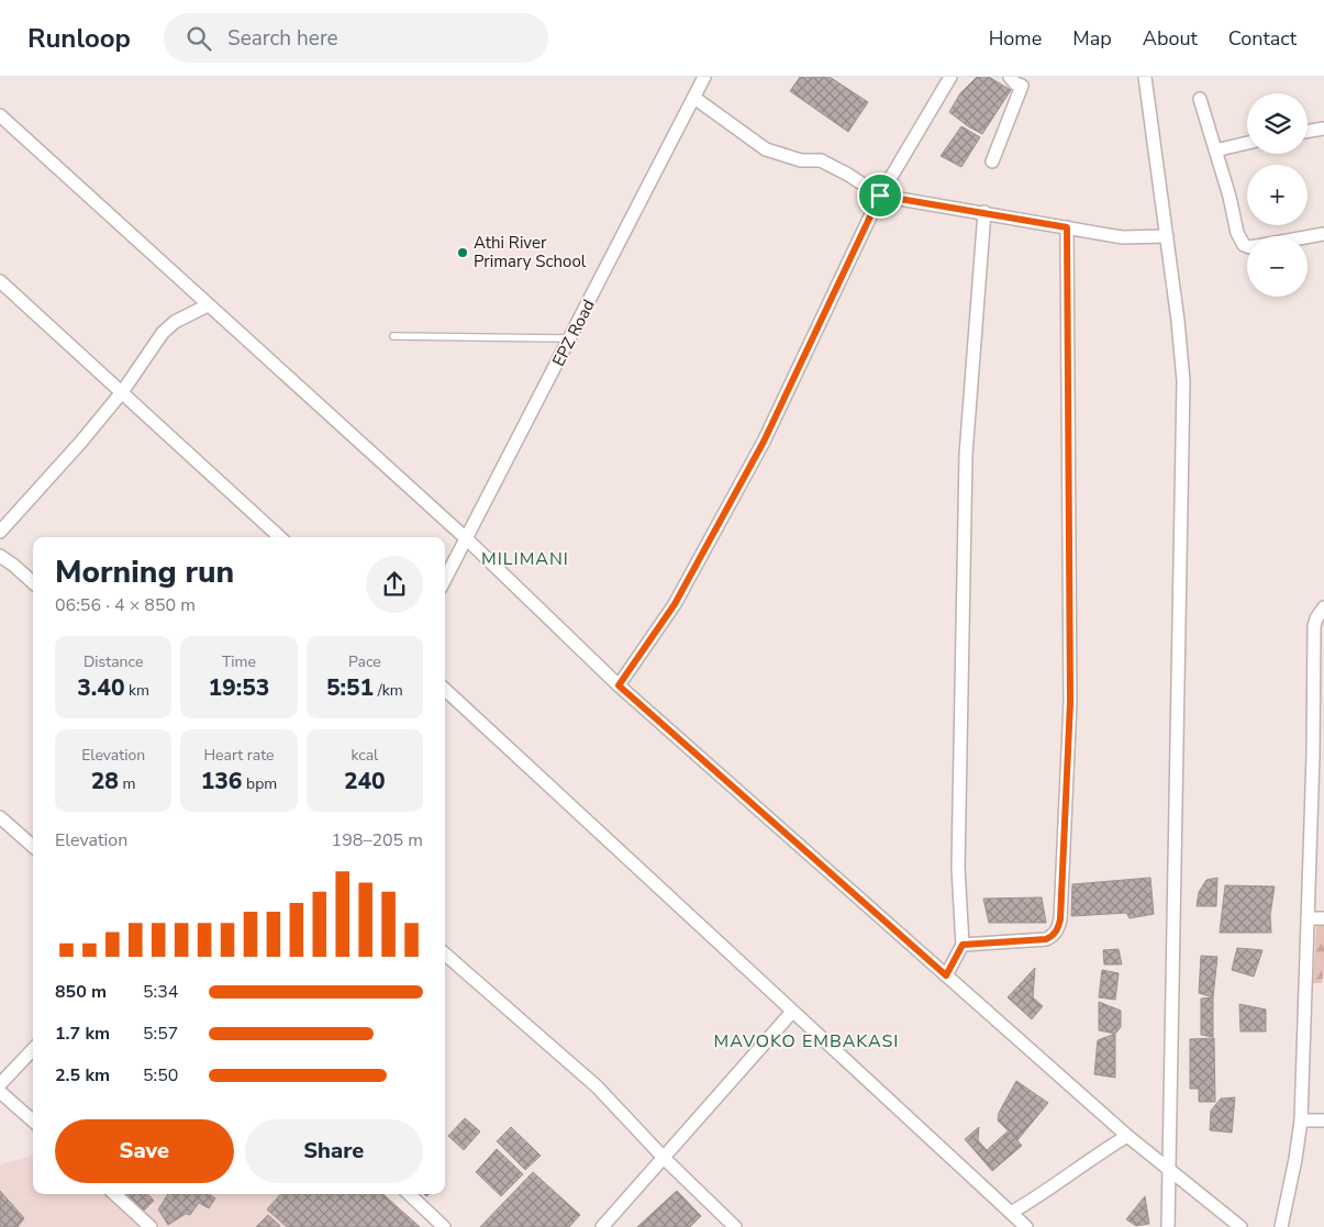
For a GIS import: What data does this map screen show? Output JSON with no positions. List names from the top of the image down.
{
  "streets": {
    "street": ["EPZ Road"]
  },
  "districts": ["MILIMANI", "MAVOKO EMBAKASI"],
  "places": ["Athi River Primary School"],
  "page": {
    "header": "Runloop",
    "search": "Search here",
    "nav": [
      "Home",
      "Map",
      "About",
      "Contact"
    ],
    "map_buttons": ["+", "−"],
    "heading": ["Morning run", "06:56 · 4 × 850 m"],
    "stats": [
      ["Distance", "3.40 km"],
      ["Time", "19:53"],
      ["Pace", "5:51 /km"],
      ["Elevation", "28 m"],
      ["Heart rate", "136 bpm"],
      ["kcal", "240"]
    ],
    "chart": ["Elevation", "198–205 m"],
    "list": [
      {
        "name": "850 m",
        "note": "5:34"
      },
      {
        "name": "1.7 km",
        "note": "5:57"
      },
      {
        "name": "2.5 km",
        "note": "5:50"
      }
    ],
    "buttons": ["Save", "Share"]
  }
}
